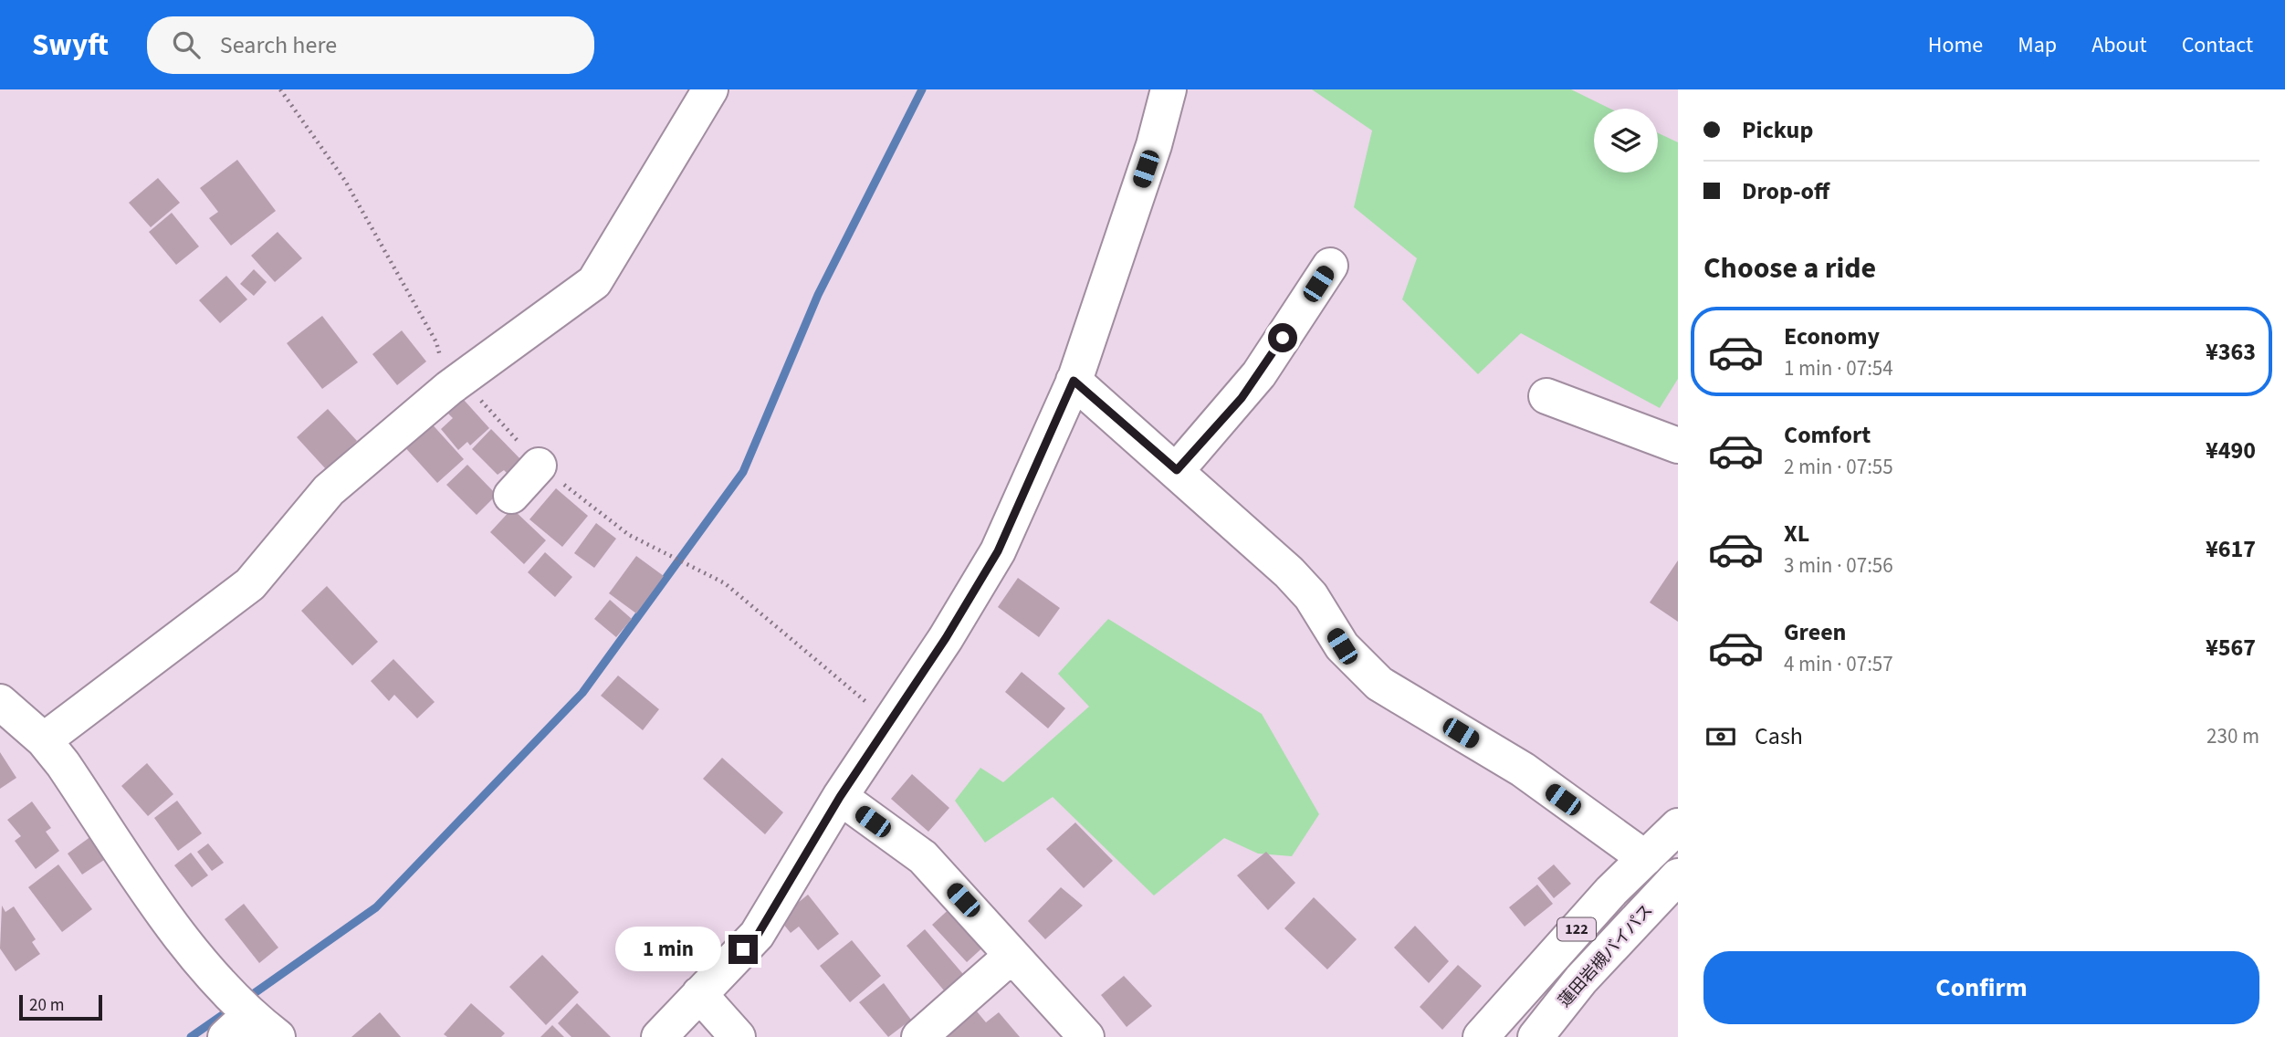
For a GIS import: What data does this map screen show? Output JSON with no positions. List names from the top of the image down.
{
  "streets": {
    "main road": ["122", "蓮田岩槻バイパス"]
  },
  "scale_bar": "20 m",
  "page": {
    "header": "Swyft",
    "search": "Search here",
    "nav": [
      "Home",
      "Map",
      "About",
      "Contact"
    ],
    "banner": ["Pickup", "Drop-off"],
    "heading": "Choose a ride",
    "list": [
      {
        "name": "Economy",
        "note": "1 min · 07:54",
        "value": "¥363"
      },
      {
        "name": "Comfort",
        "note": "2 min · 07:55",
        "value": "¥490"
      },
      {
        "name": "XL",
        "note": "3 min · 07:56",
        "value": "¥617"
      },
      {
        "name": "Green",
        "note": "4 min · 07:57",
        "value": "¥567"
      }
    ],
    "pay": ["Cash", "230 m"],
    "bubble": "1 min",
    "buttons": "Confirm",
    "scale": "20 m"
  }
}
